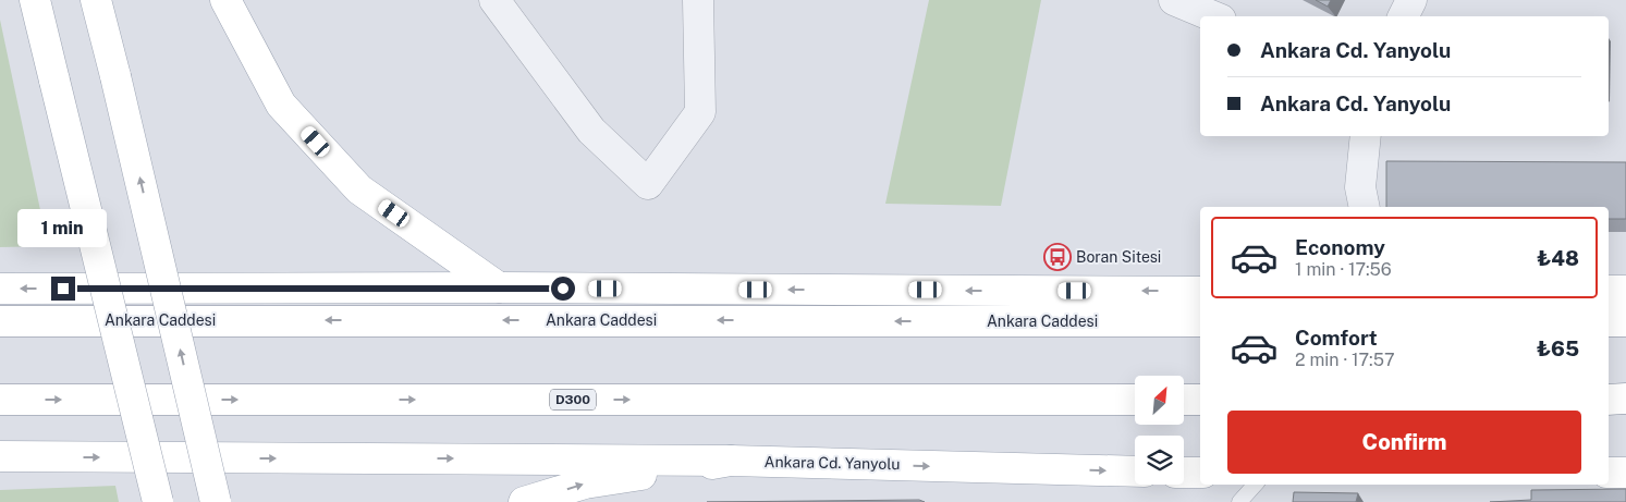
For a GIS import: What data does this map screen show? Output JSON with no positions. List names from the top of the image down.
{
  "streets": {
    "main road": ["Ankara Caddesi", "D300", "Ankara Cd. Yanyolu"]
  },
  "places": {
    "bus stop": ["Boran Sitesi"]
  },
  "north": "top right",
  "page": {
    "banner": ["Ankara Cd. Yanyolu", "Ankara Cd. Yanyolu"],
    "bubble": "1 min",
    "list": [
      {
        "name": "Economy",
        "note": "1 min · 17:56",
        "value": "₺48"
      },
      {
        "name": "Comfort",
        "note": "2 min · 17:57",
        "value": "₺65"
      }
    ],
    "buttons": "Confirm"
  }
}
